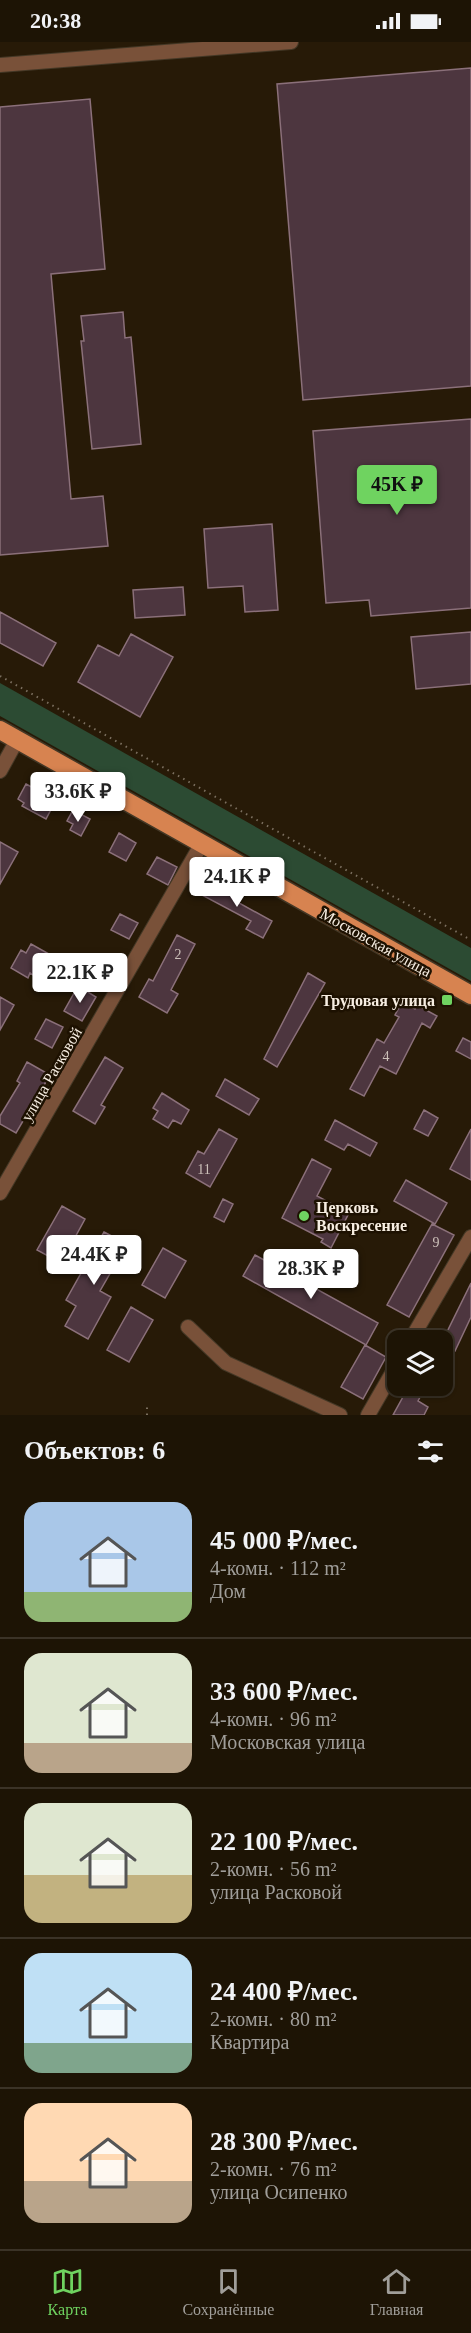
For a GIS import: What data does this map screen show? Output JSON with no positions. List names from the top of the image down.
{
  "streets": {
    "main road": ["Московская улица"],
    "street": ["улица Расковой"]
  },
  "crossings": [
    ["Московская улица", "улица Расковой"]
  ],
  "places": {
    "transit": ["Трудовая улица"],
    "other": ["Церковь Воскресение"]
  },
  "house_numbers": [
    "2",
    "4",
    "11",
    "9"
  ],
  "page": {
    "status": "20:38",
    "price": [
      "45K ₽",
      "33.6K ₽",
      "24.1K ₽",
      "22.1K ₽",
      "24.4K ₽",
      "28.3K ₽"
    ],
    "heading": "Объектов: 6",
    "list": [
      {
        "name": "45 000 ₽/мес.",
        "note": "4-комн. · 112 m² · Дом"
      },
      {
        "name": "33 600 ₽/мес.",
        "note": "4-комн. · 96 m² · Московская улица"
      },
      {
        "name": "22 100 ₽/мес.",
        "note": "2-комн. · 56 m² · улица Расковой"
      },
      {
        "name": "24 400 ₽/мес.",
        "note": "2-комн. · 80 m² · Квартира"
      },
      {
        "name": "28 300 ₽/мес.",
        "note": "2-комн. · 76 m² · улица Осипенко"
      }
    ],
    "tabs": ["Карта", "Сохранённые", "Главная"]
  }
}
